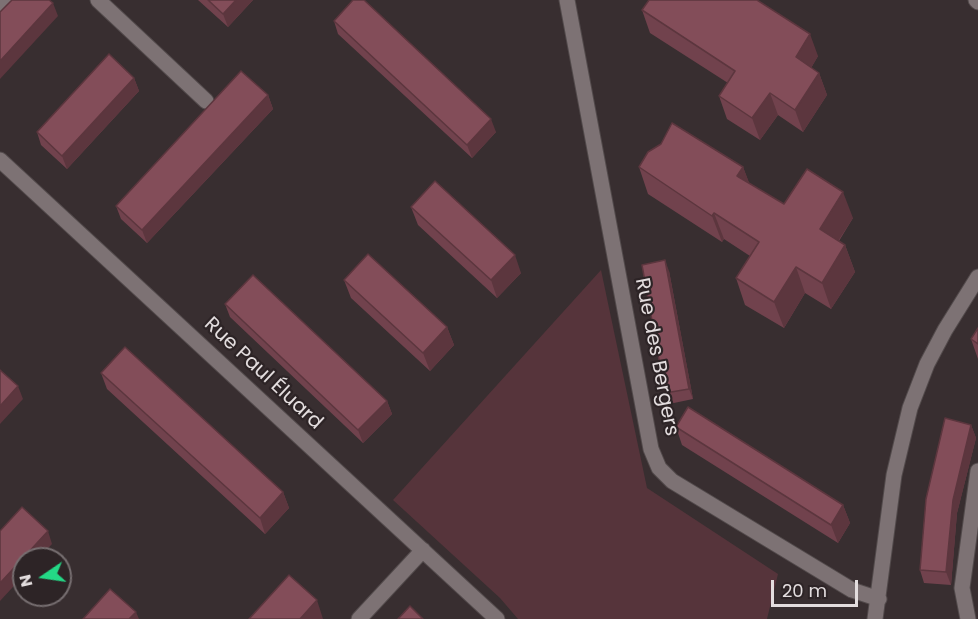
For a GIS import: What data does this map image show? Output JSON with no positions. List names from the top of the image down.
{
  "streets": {
    "street": ["Rue des Bergers", "Rue Paul Éluard"]
  },
  "scale_bar": "20 m",
  "north": "left"
}
